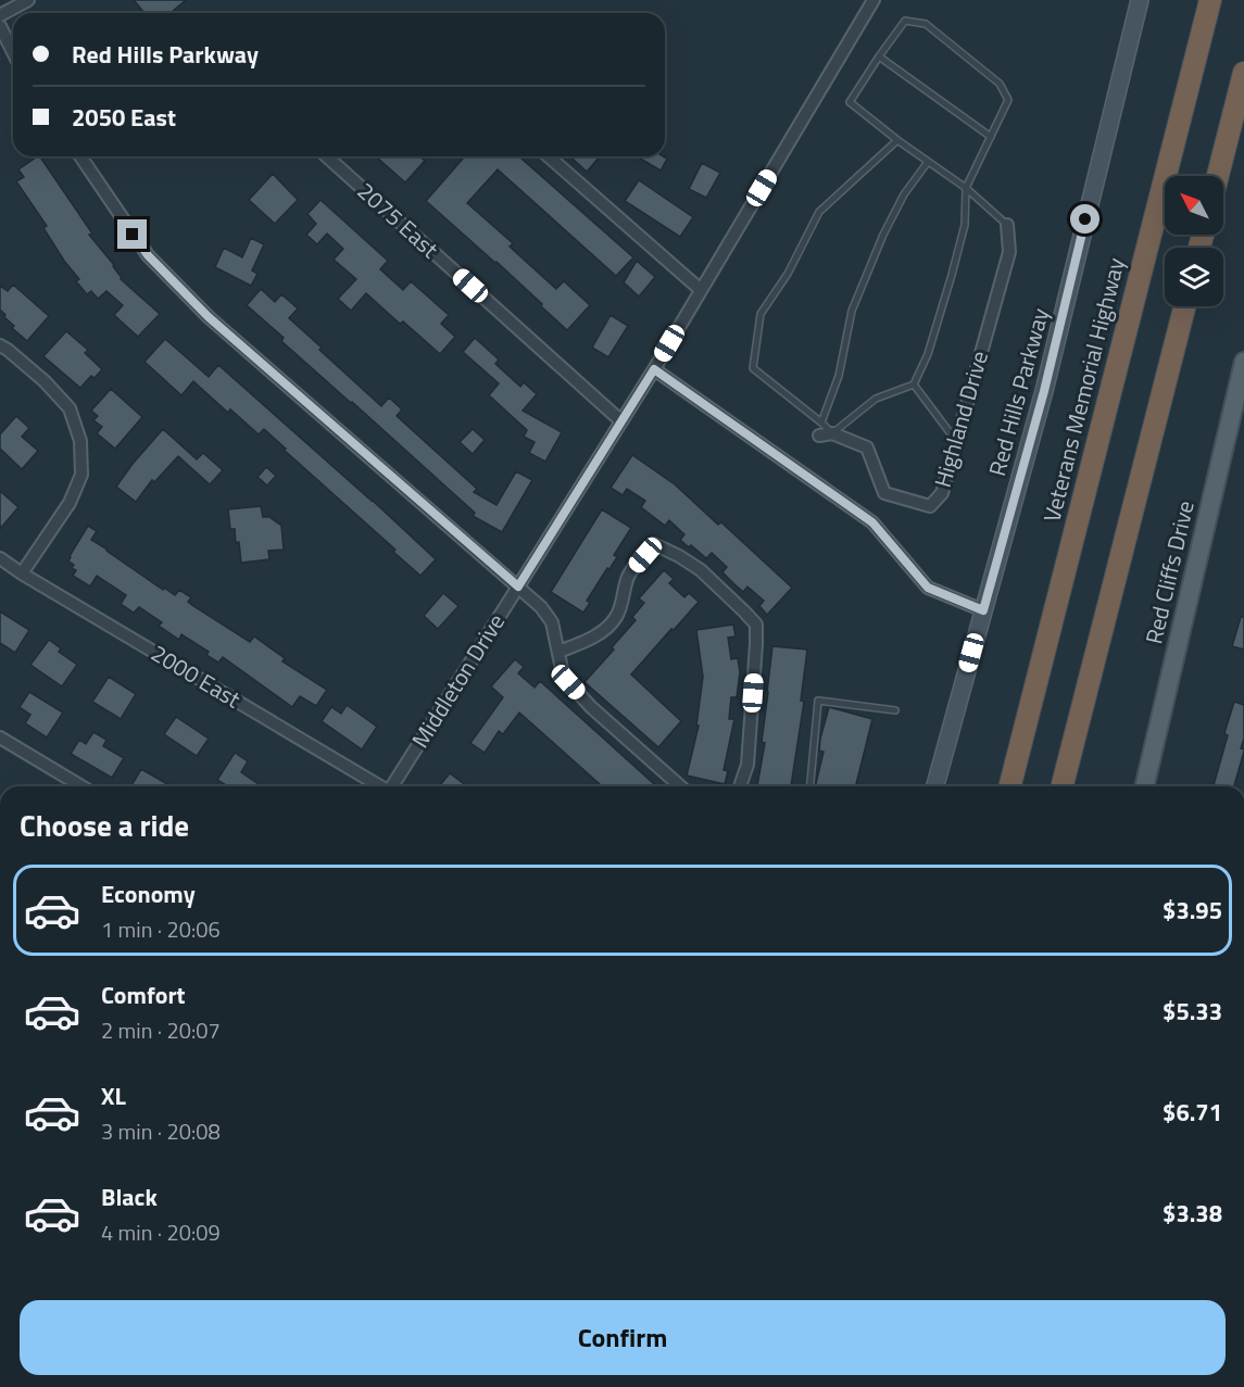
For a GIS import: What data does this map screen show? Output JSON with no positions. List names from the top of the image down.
{
  "streets": {
    "highway": ["Veterans Memorial Highway"],
    "main road": ["Red Hills Parkway", "Red Cliffs Drive"],
    "street": [
      "2075 East",
      "Highland Drive",
      "2000 East",
      "Middleton Drive"
    ]
  },
  "crossings": [
    ["2075 East", "Middleton Drive"]
  ],
  "north": "top left",
  "page": {
    "banner": ["Red Hills Parkway", "2050 East"],
    "heading": "Choose a ride",
    "list": [
      {
        "name": "Economy",
        "note": "1 min · 20:06",
        "value": "$3.95"
      },
      {
        "name": "Comfort",
        "note": "2 min · 20:07",
        "value": "$5.33"
      },
      {
        "name": "XL",
        "note": "3 min · 20:08",
        "value": "$6.71"
      },
      {
        "name": "Black",
        "note": "4 min · 20:09",
        "value": "$3.38"
      }
    ],
    "buttons": "Confirm"
  }
}
